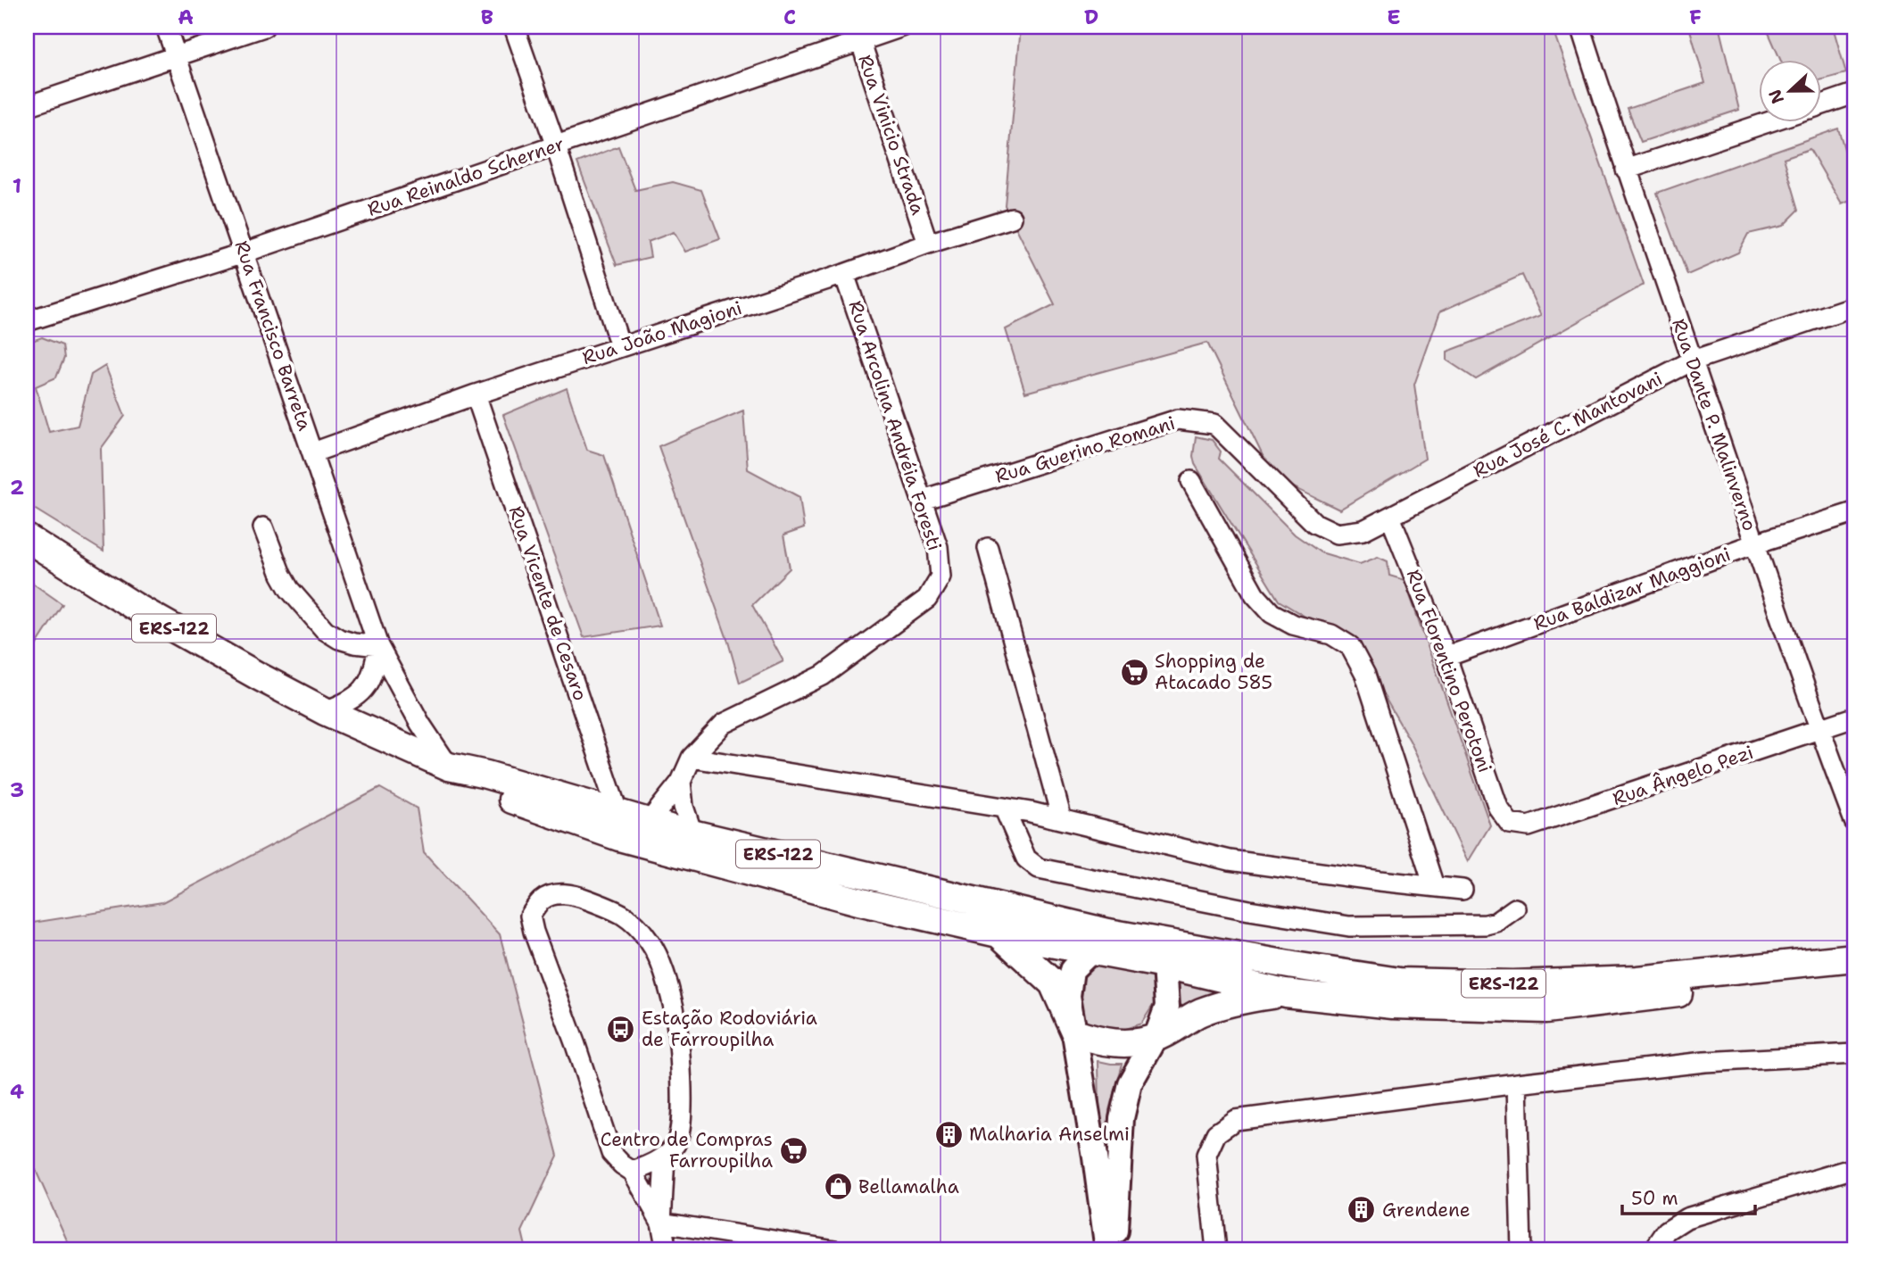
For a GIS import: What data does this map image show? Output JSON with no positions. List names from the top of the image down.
{
  "streets": {
    "highway": ["ERS-122"],
    "street": [
      "Rua Vinicio Strada",
      "Rua Reinaldo Scherner",
      "Rua João Magioni",
      "Rua Francisco Barreta",
      "Rua José C. Mantovani",
      "Rua Dante P. Malinverno",
      "Rua Arcolina Andréia Foresti",
      "Rua Guerino Romani",
      "Rua Baldizar Maggioni",
      "Rua Vicente de Cesaro",
      "Rua Florentino Perotoni",
      "Rua Ângelo Pezi"
    ]
  },
  "crossings": [
    ["Rua Vinicio Strada", "Rua Reinaldo Scherner"],
    ["Rua Vinicio Strada", "Rua João Magioni"],
    ["Rua Reinaldo Scherner", "Rua Francisco Barreta"],
    ["Rua João Magioni", "Rua Francisco Barreta"],
    ["Rua João Magioni", "Rua Arcolina Andréia Foresti"],
    ["Rua João Magioni", "Rua Vicente de Cesaro"],
    ["Rua Francisco Barreta", "ERS-122"],
    ["Rua José C. Mantovani", "Rua Dante P. Malinverno"],
    ["Rua José C. Mantovani", "Rua Guerino Romani"],
    ["Rua José C. Mantovani", "Rua Florentino Perotoni"],
    ["Rua Dante P. Malinverno", "Rua Baldizar Maggioni"],
    ["Rua Dante P. Malinverno", "Rua Ângelo Pezi"],
    ["Rua Arcolina Andréia Foresti", "Rua Guerino Romani"],
    ["Rua Arcolina Andréia Foresti", "ERS-122"],
    ["Rua Guerino Romani", "Rua Florentino Perotoni"],
    ["Rua Baldizar Maggioni", "Rua Florentino Perotoni"],
    ["Rua Vicente de Cesaro", "ERS-122"],
    ["Rua Florentino Perotoni", "Rua Ângelo Pezi"]
  ],
  "places": {
    "supermarket": ["Shopping de Atacado 585", "Centro de Compras Farroupilha"],
    "bus stop": ["Estação Rodoviária de Farroupilha"],
    "building": ["Malharia Anselmi", "Grendene"],
    "shop": ["Bellamalha"]
  },
  "scale_bar": "50 m",
  "north": "left",
  "grid": {
    "columns": [
      "A",
      "B",
      "C",
      "D",
      "E",
      "F"
    ],
    "rows": [
      "1",
      "2",
      "3",
      "4"
    ]
  }
}
